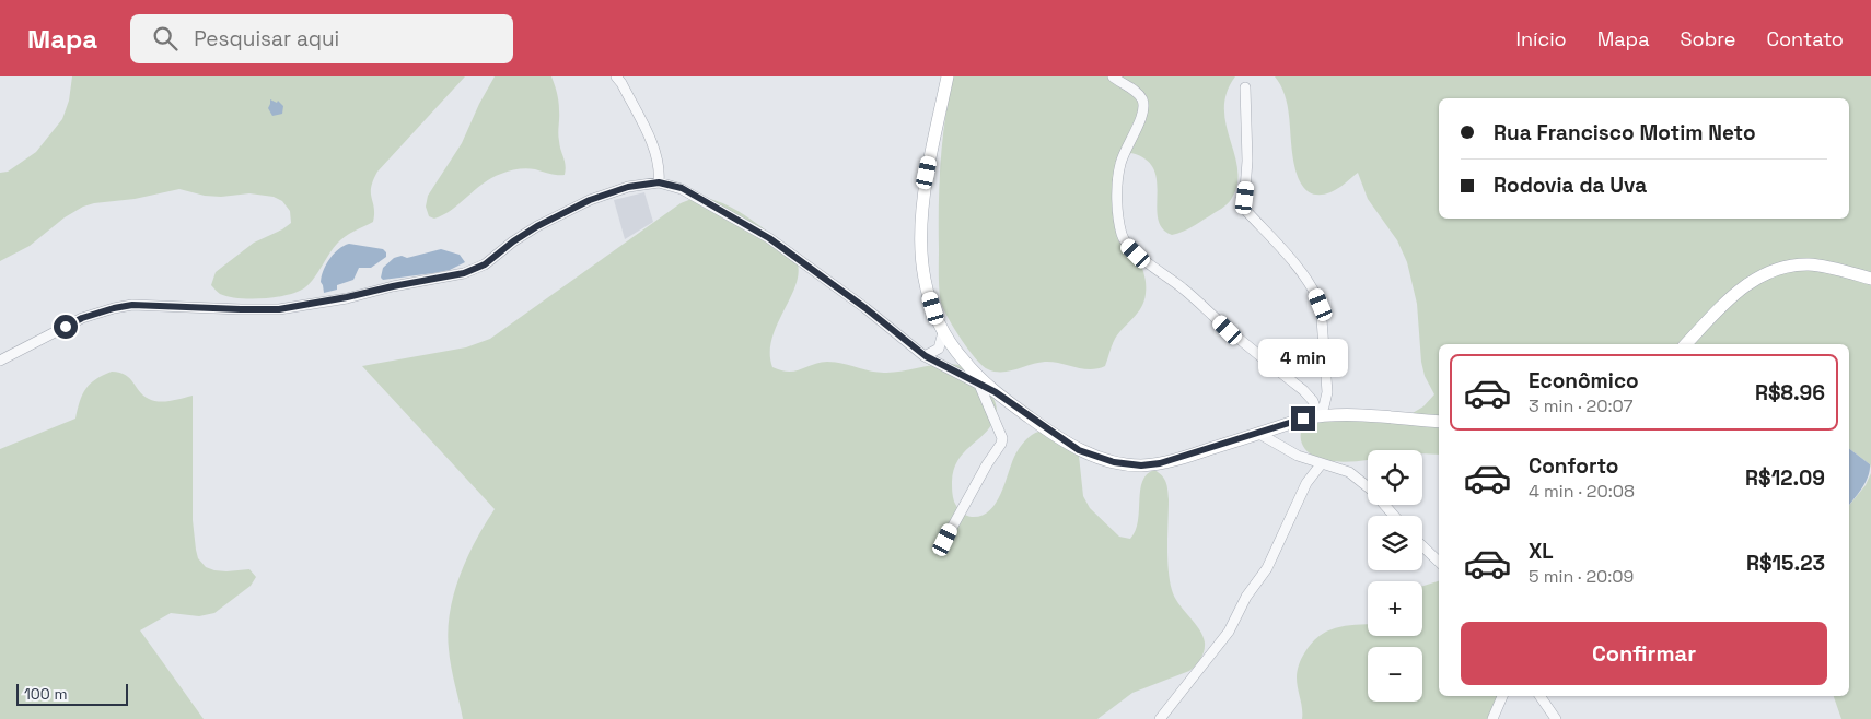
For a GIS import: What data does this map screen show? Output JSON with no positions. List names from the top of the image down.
{
  "scale_bar": "100 m",
  "page": {
    "header": "Mapa",
    "search": "Pesquisar aqui",
    "nav": [
      "Início",
      "Mapa",
      "Sobre",
      "Contato"
    ],
    "banner": ["Rua Francisco Motim Neto", "Rodovia da Uva"],
    "bubble": "4 min",
    "list": [
      {
        "name": "Econômico",
        "note": "3 min · 20:07",
        "value": "R$8.96"
      },
      {
        "name": "Conforto",
        "note": "4 min · 20:08",
        "value": "R$12.09"
      },
      {
        "name": "XL",
        "note": "5 min · 20:09",
        "value": "R$15.23"
      }
    ],
    "map_buttons": ["+", "−"],
    "buttons": "Confirmar",
    "scale": "100 m"
  }
}
